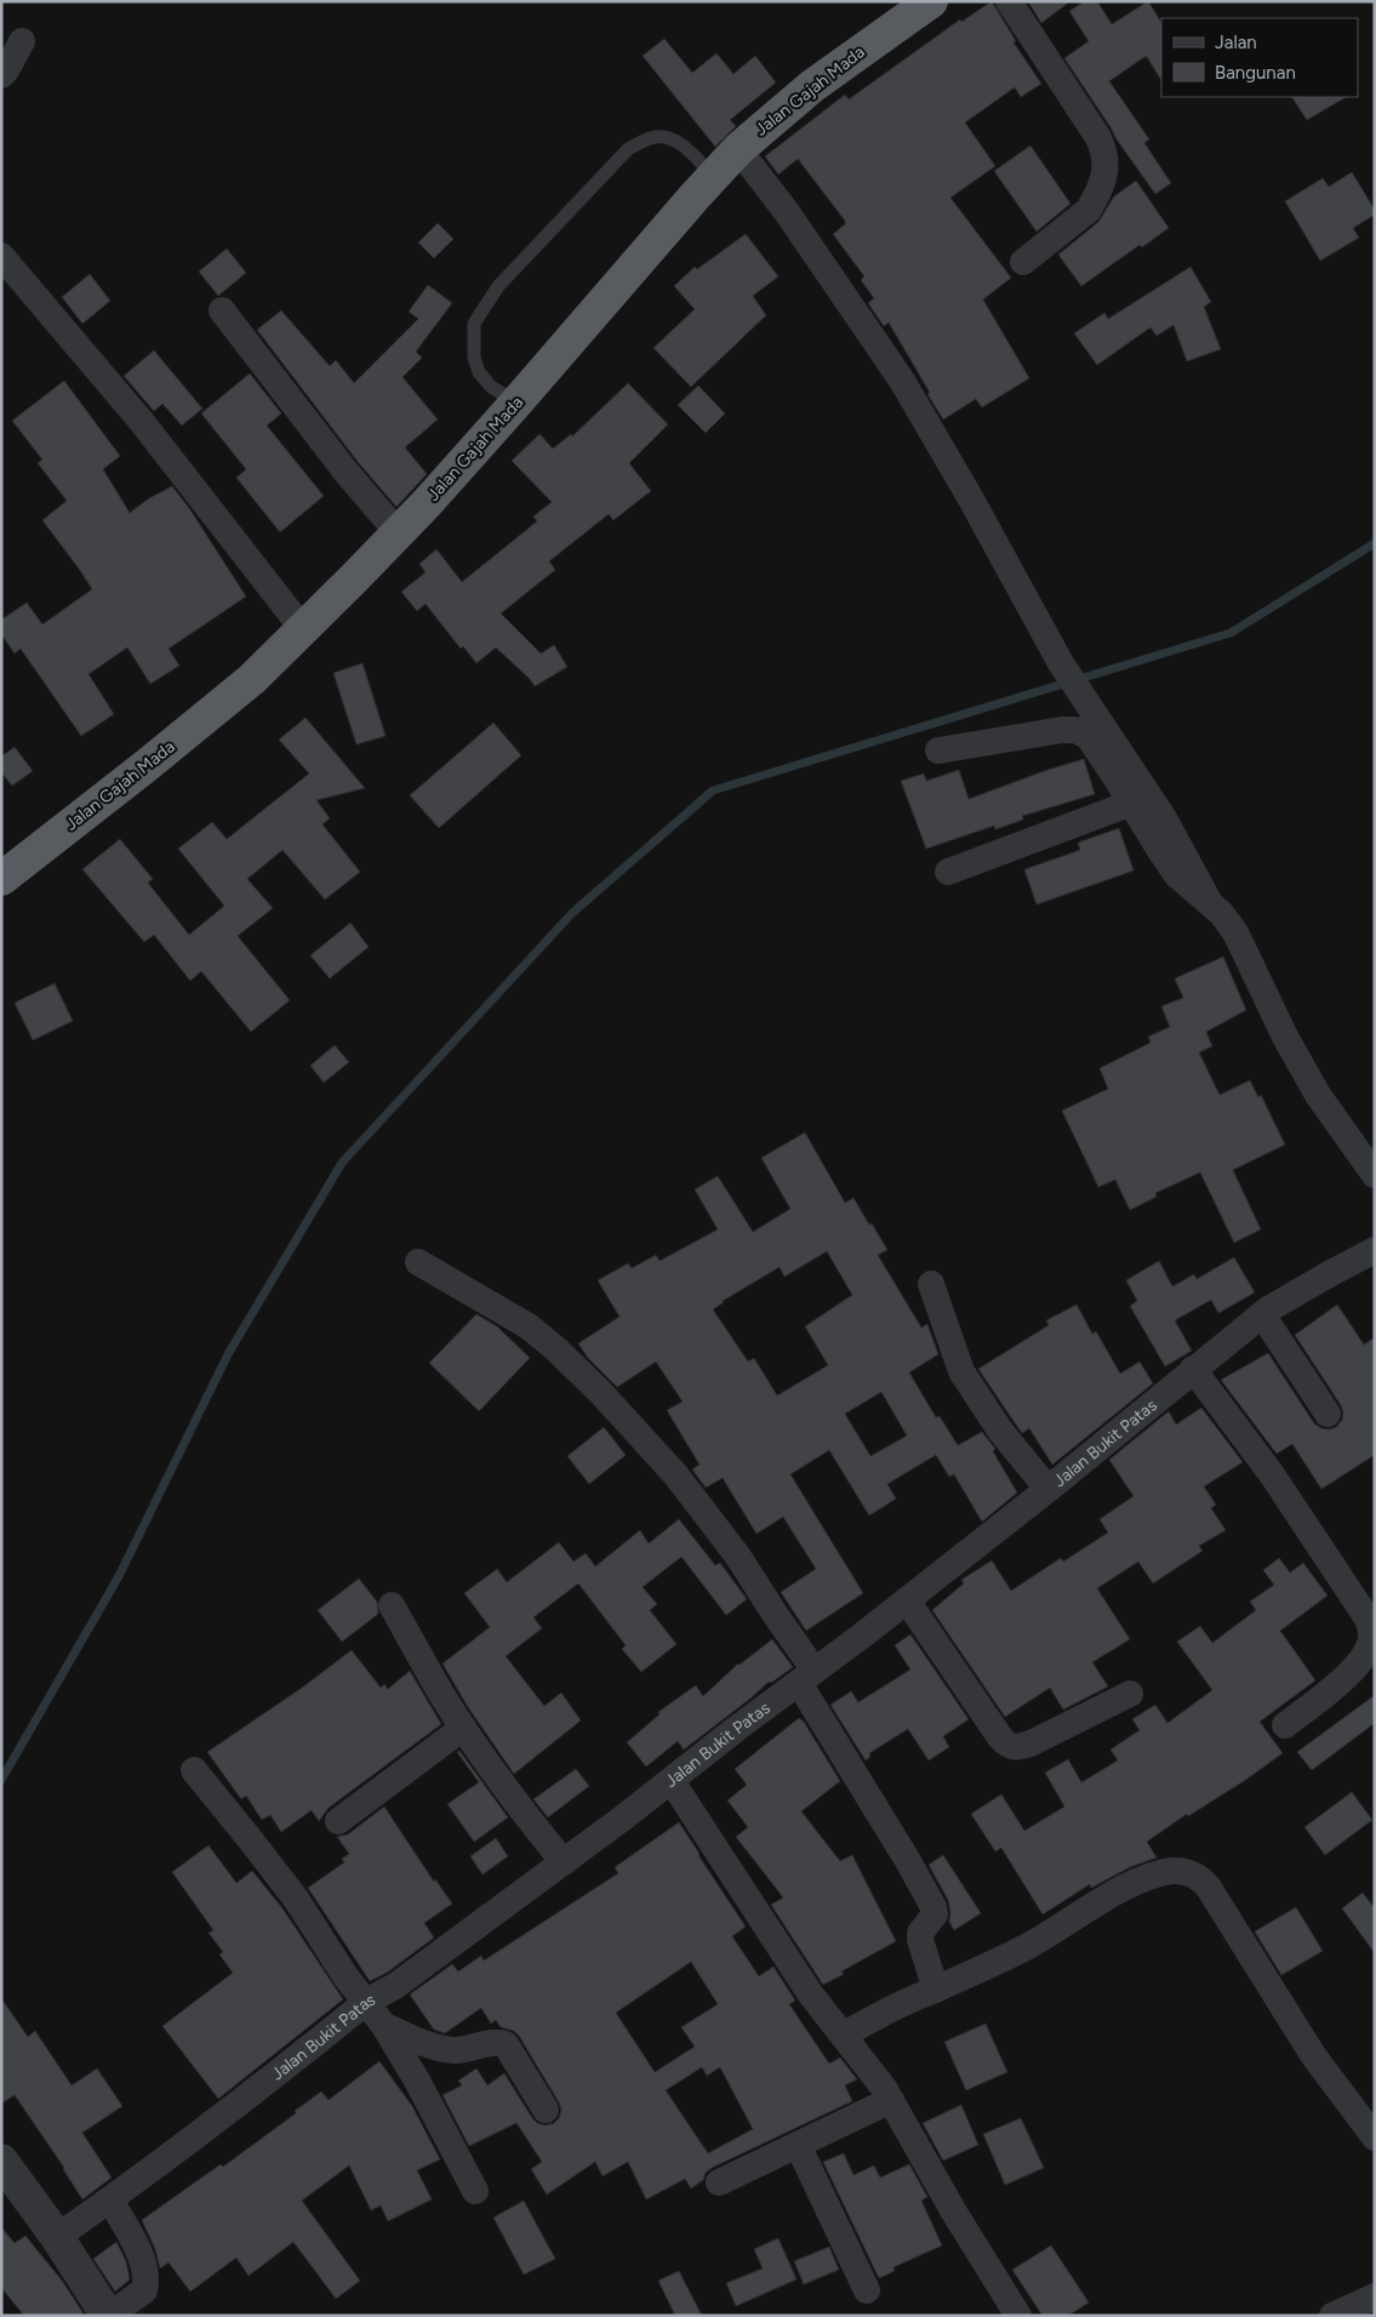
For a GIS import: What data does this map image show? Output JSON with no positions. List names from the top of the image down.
{
  "streets": {
    "highway": ["Jalan Gajah Mada"],
    "street": ["Jalan Bukit Patas"]
  },
  "legend": ["Jalan", "Bangunan"]
}
